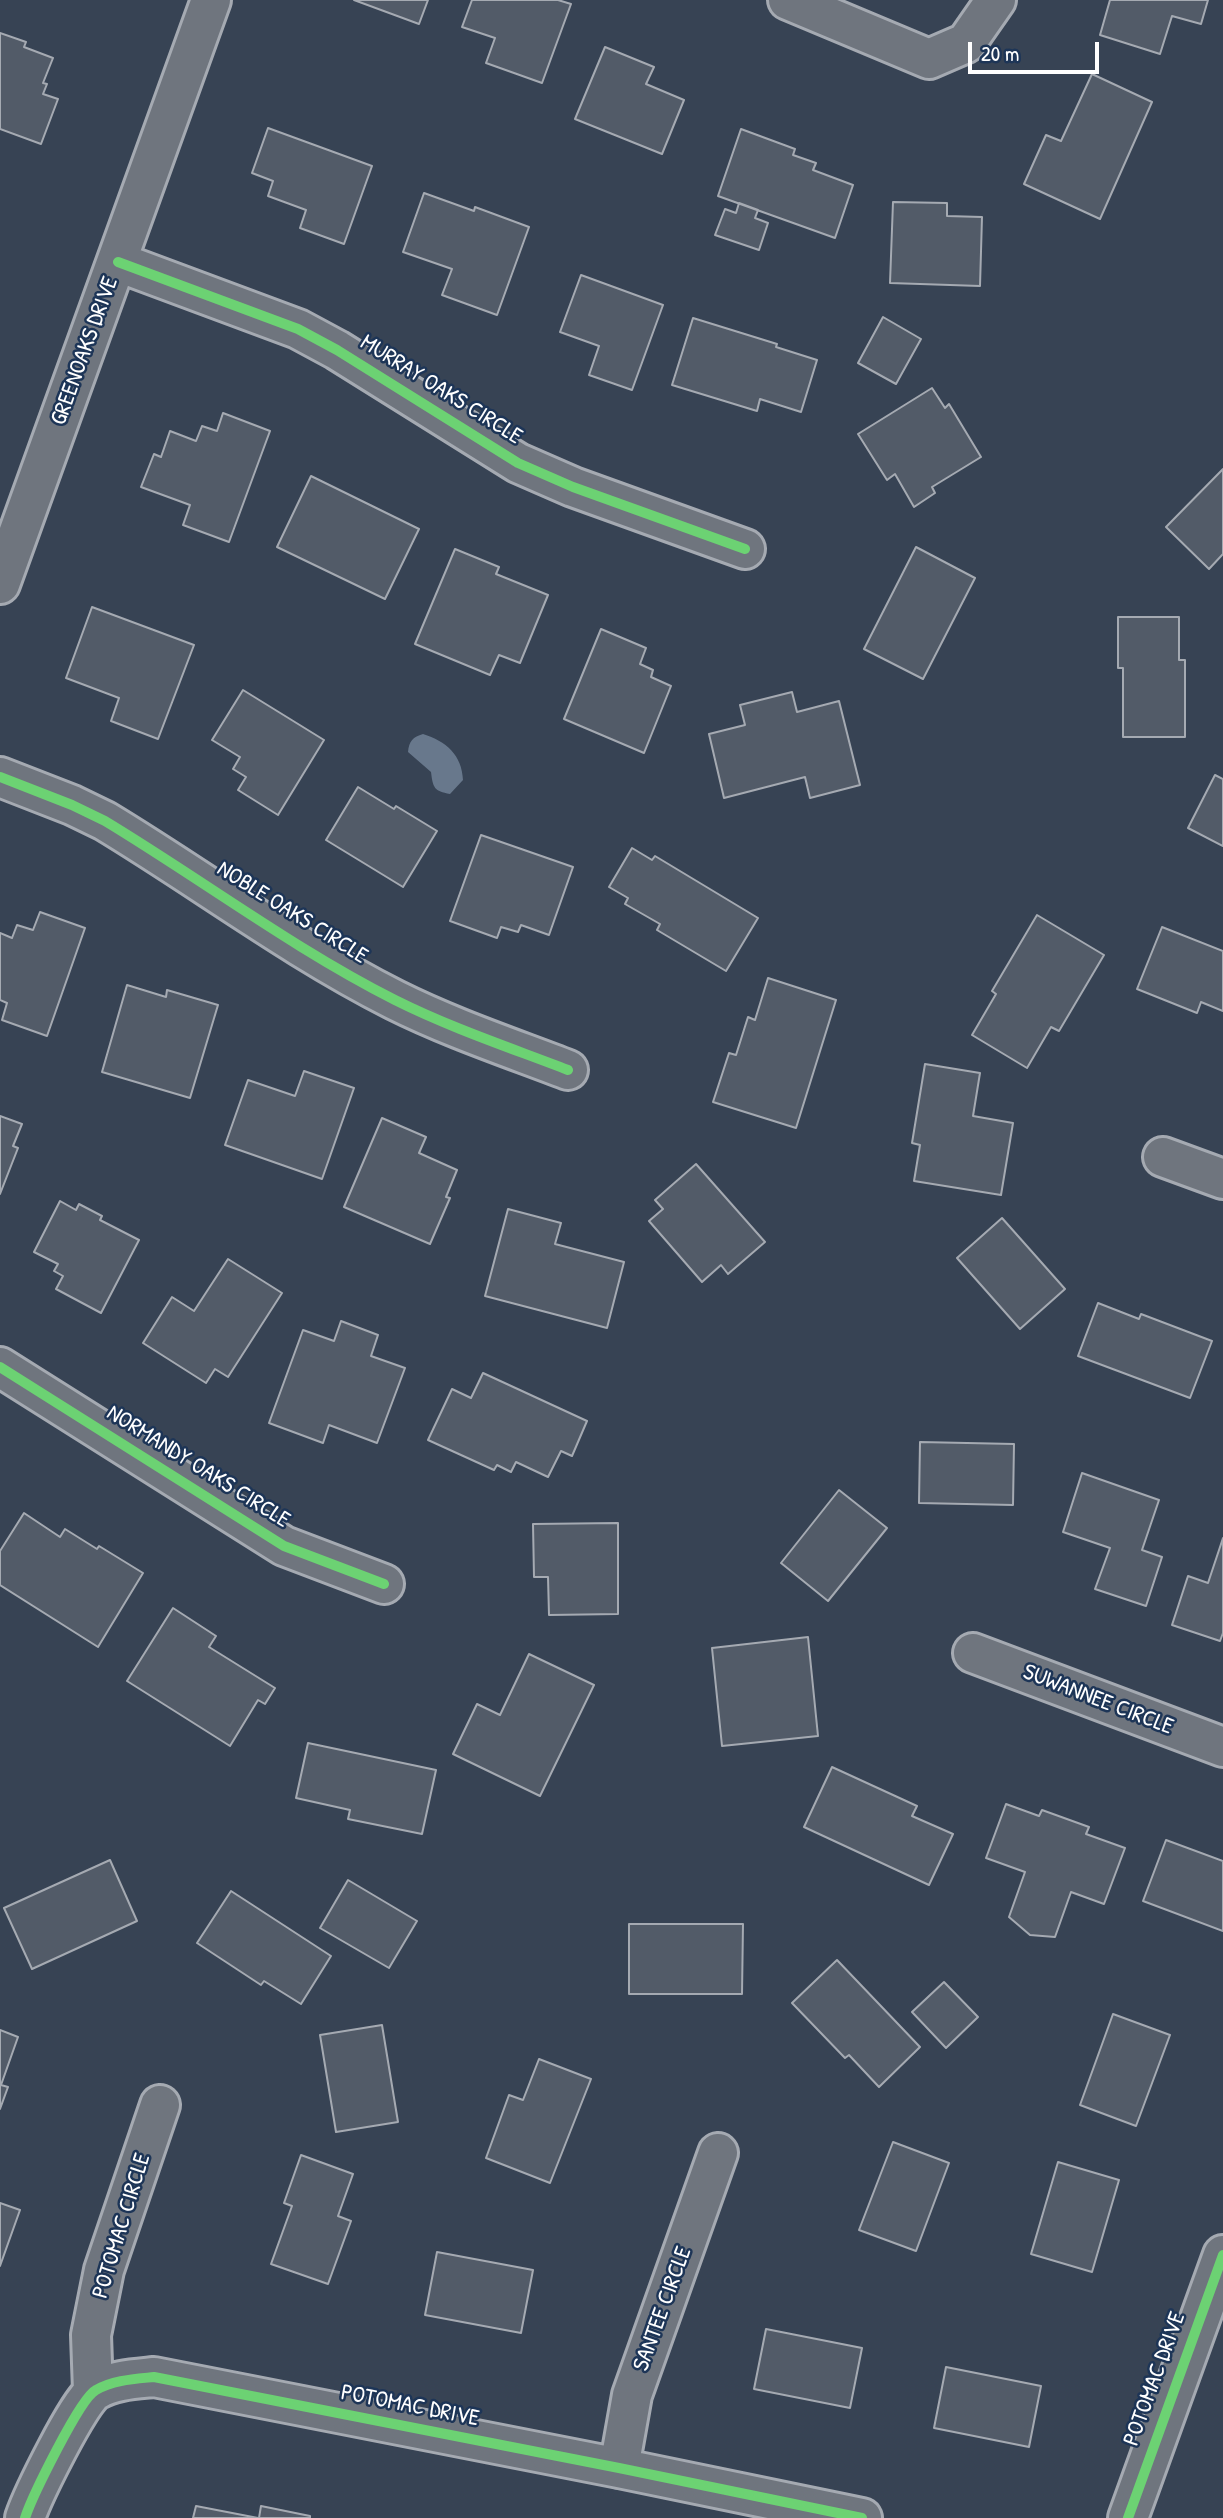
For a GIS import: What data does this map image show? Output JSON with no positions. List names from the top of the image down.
{
  "streets": {
    "street": [
      "GREENOAKS DRIVE",
      "MURRAY OAKS CIRCLE",
      "NOBLE OAKS CIRCLE",
      "NORMANDY OAKS CIRCLE",
      "SUWANNEE CIRCLE",
      "POTOMAC CIRCLE",
      "SANTEE CIRCLE",
      "POTOMAC DRIVE"
    ]
  },
  "crossings": [
    ["GREENOAKS DRIVE", "MURRAY OAKS CIRCLE"],
    ["POTOMAC CIRCLE", "POTOMAC DRIVE"],
    ["SANTEE CIRCLE", "POTOMAC DRIVE"]
  ],
  "scale_bar": "20 m"
}
